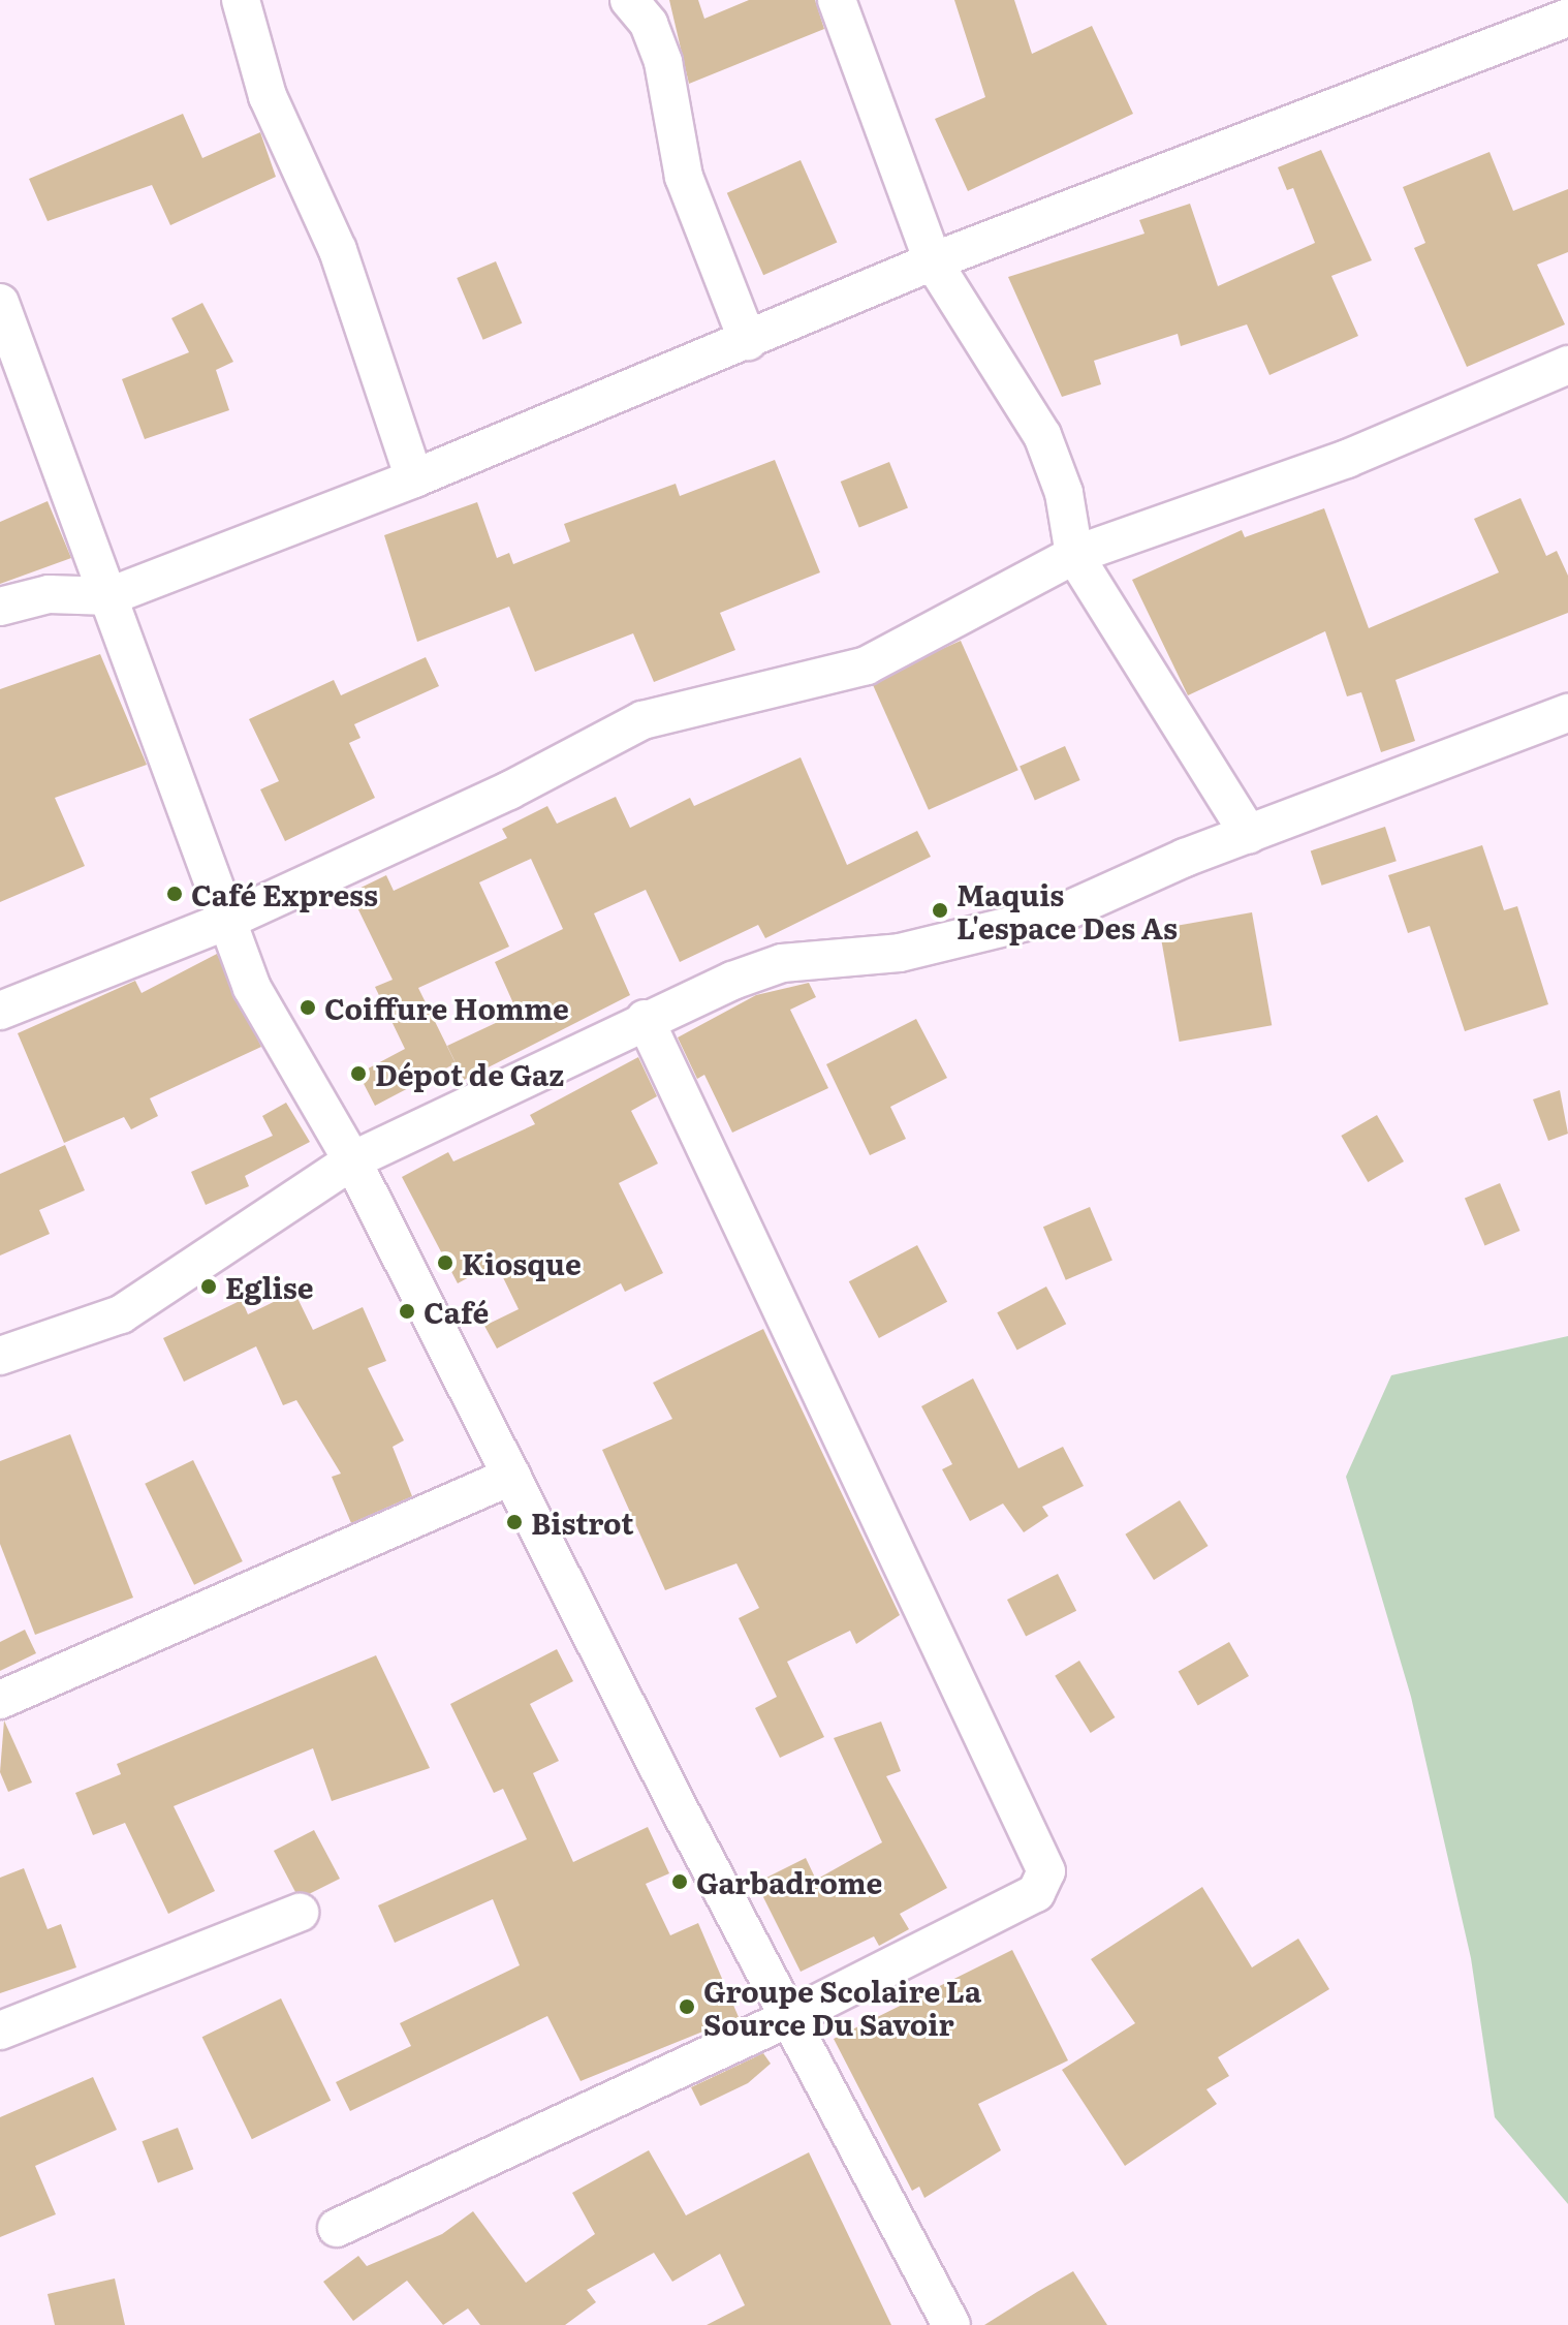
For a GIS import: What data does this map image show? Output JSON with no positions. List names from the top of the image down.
{
  "places": [
    "Café Express",
    "Maquis L'espace Des As",
    "Coiffure Homme",
    "Dépot de Gaz",
    "Kiosque",
    "Eglise",
    "Café",
    "Bistrot",
    "Garbadrome",
    "Groupe Scolaire La Source Du Savoir"
  ]
}
